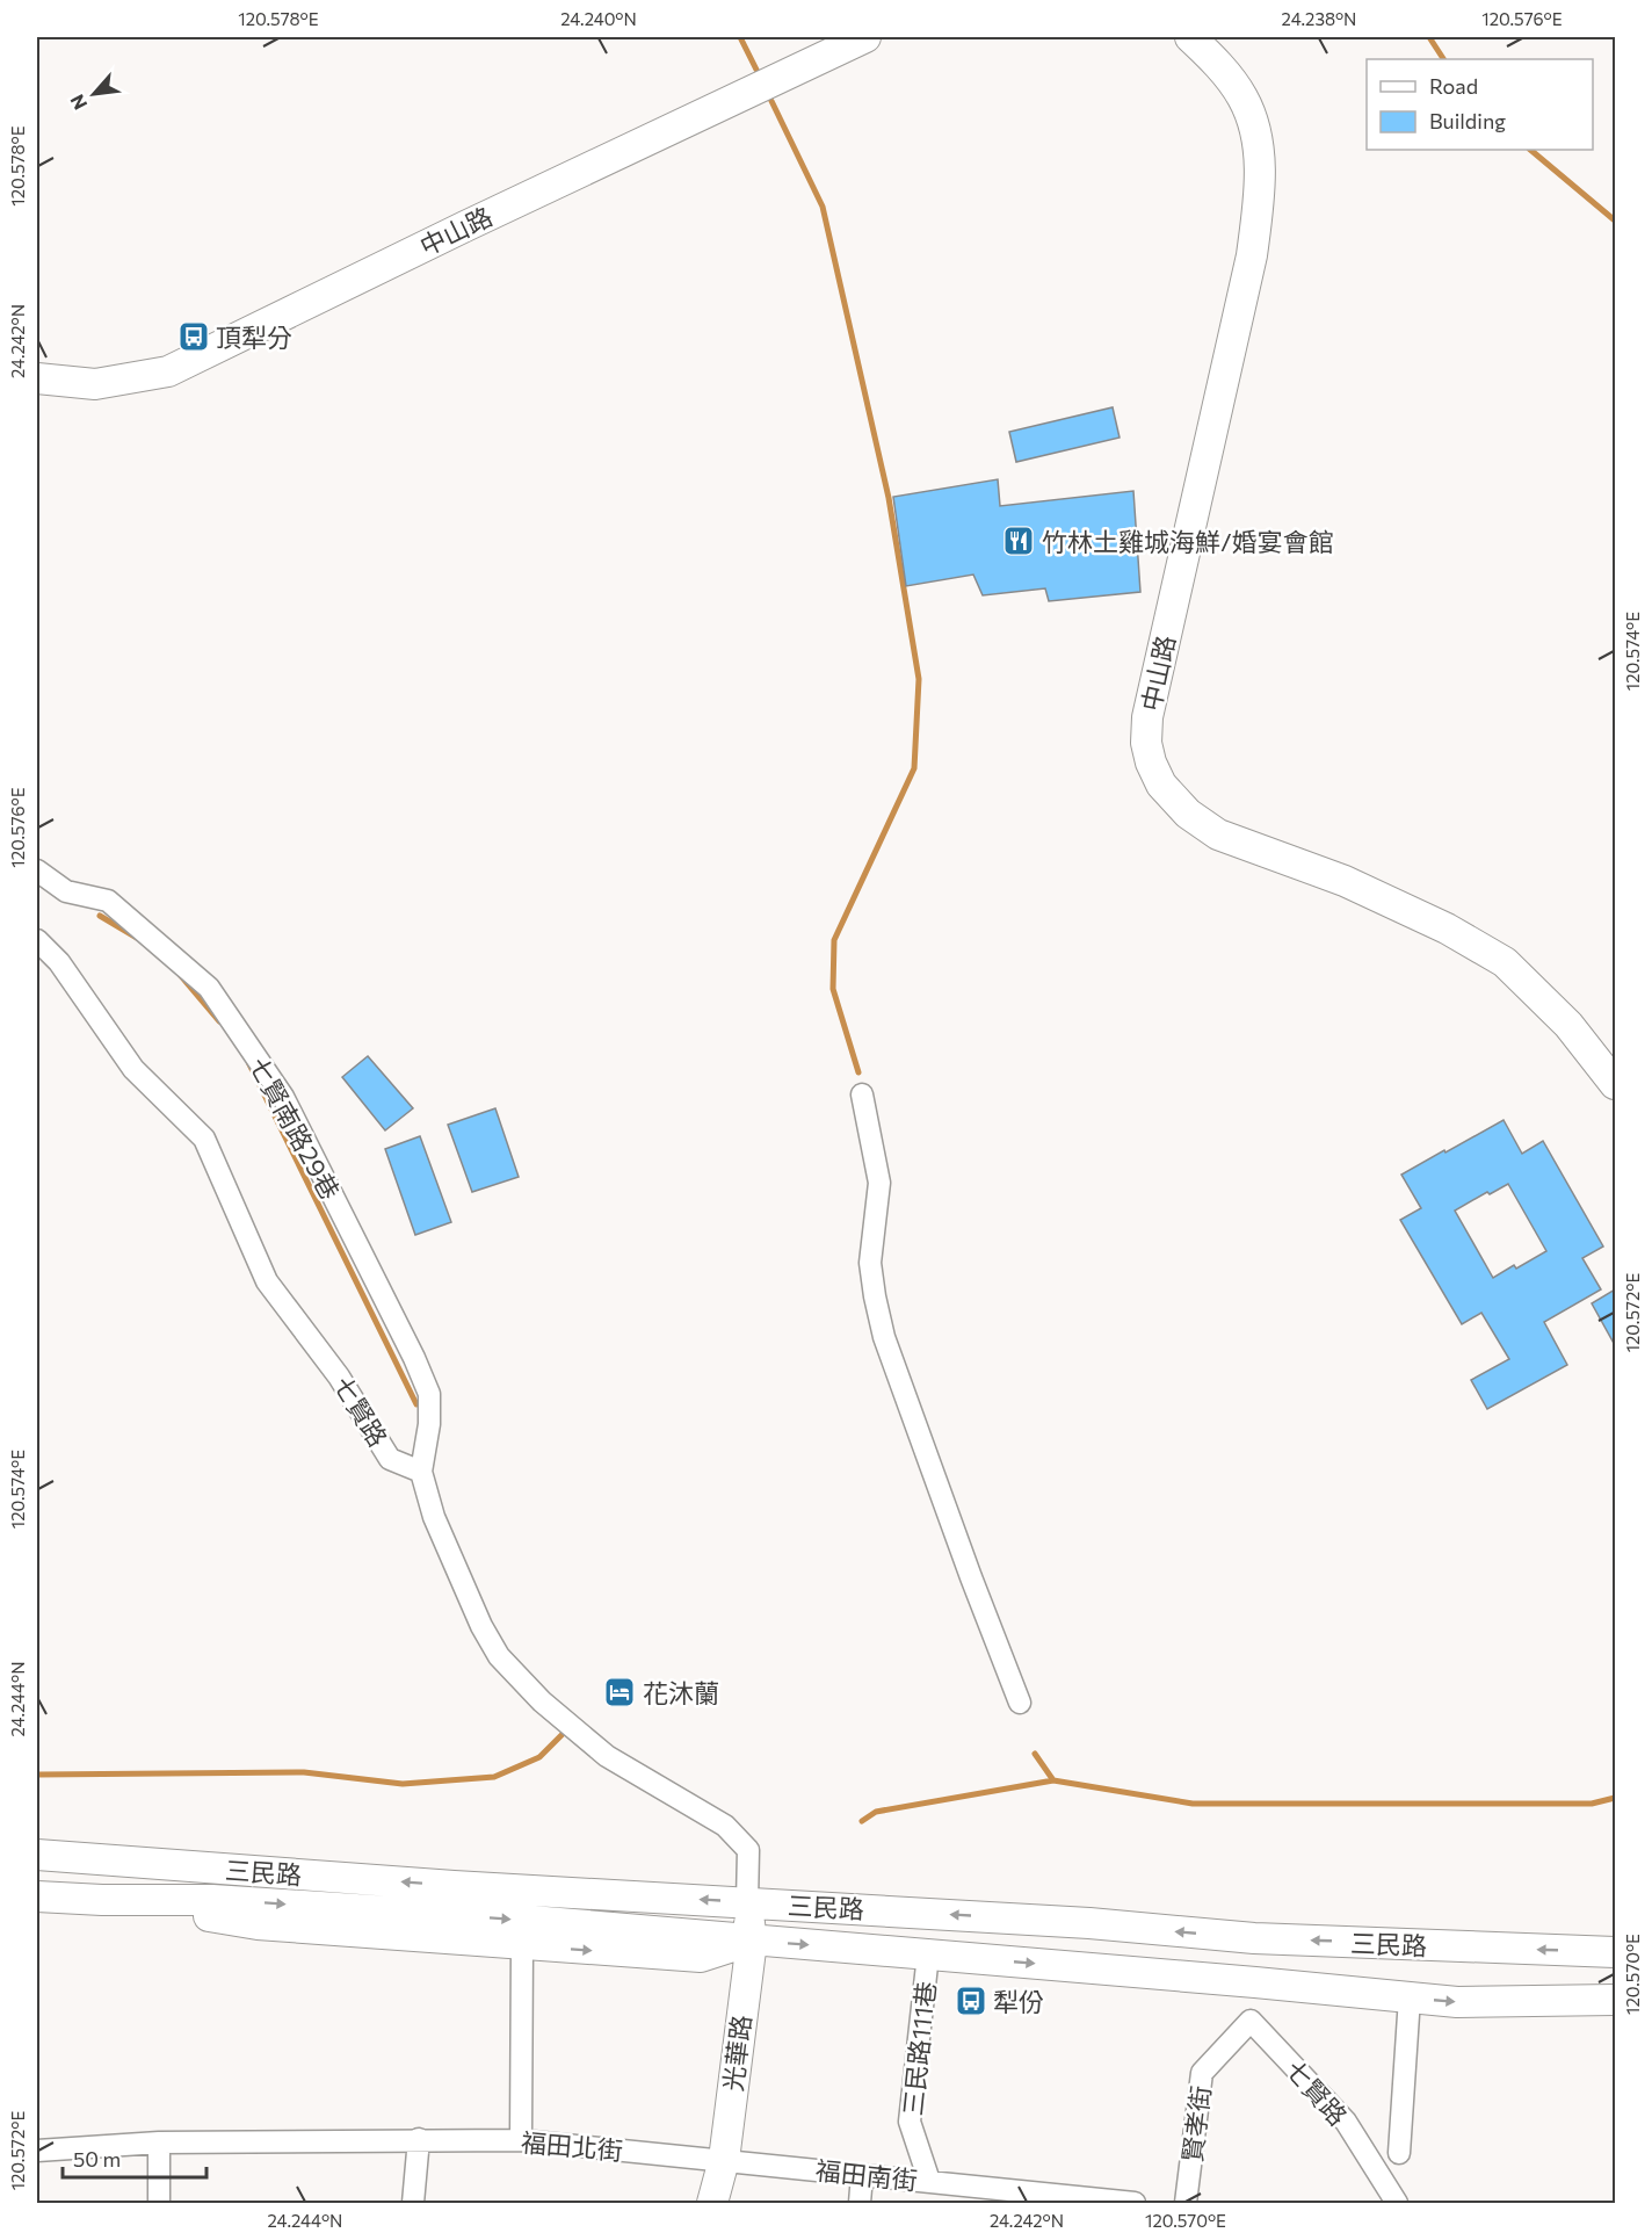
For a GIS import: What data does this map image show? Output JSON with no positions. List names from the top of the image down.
{
  "streets": {
    "street": [
      "中山路",
      "七賢南路29巷",
      "七賢路",
      "三民路",
      "三民路111巷",
      "光華路",
      "賢孝街",
      "福田北街",
      "福田南街"
    ]
  },
  "crossings": [
    ["七賢南路29巷", "七賢路"],
    ["七賢路", "賢孝街"],
    ["三民路", "三民路111巷"],
    ["三民路", "光華路"],
    ["三民路111巷", "福田南街"],
    ["光華路", "福田北街"],
    ["光華路", "福田南街"],
    ["福田北街", "福田南街"]
  ],
  "places": {
    "bus stop": ["頂犁分", "犁份"],
    "restaurant": ["竹林土雞城海鮮/婚宴會館"],
    "hotel": ["花沐蘭"]
  },
  "legend": ["Road", "Building"],
  "scale_bar": "50 m",
  "north": "bottom left",
  "coordinates": [
    "120.578°E",
    "24.240°N",
    "24.238°N",
    "120.576°E",
    "24.242°N",
    "120.574°E",
    "120.572°E",
    "24.244°N",
    "120.570°E"
  ]
}
